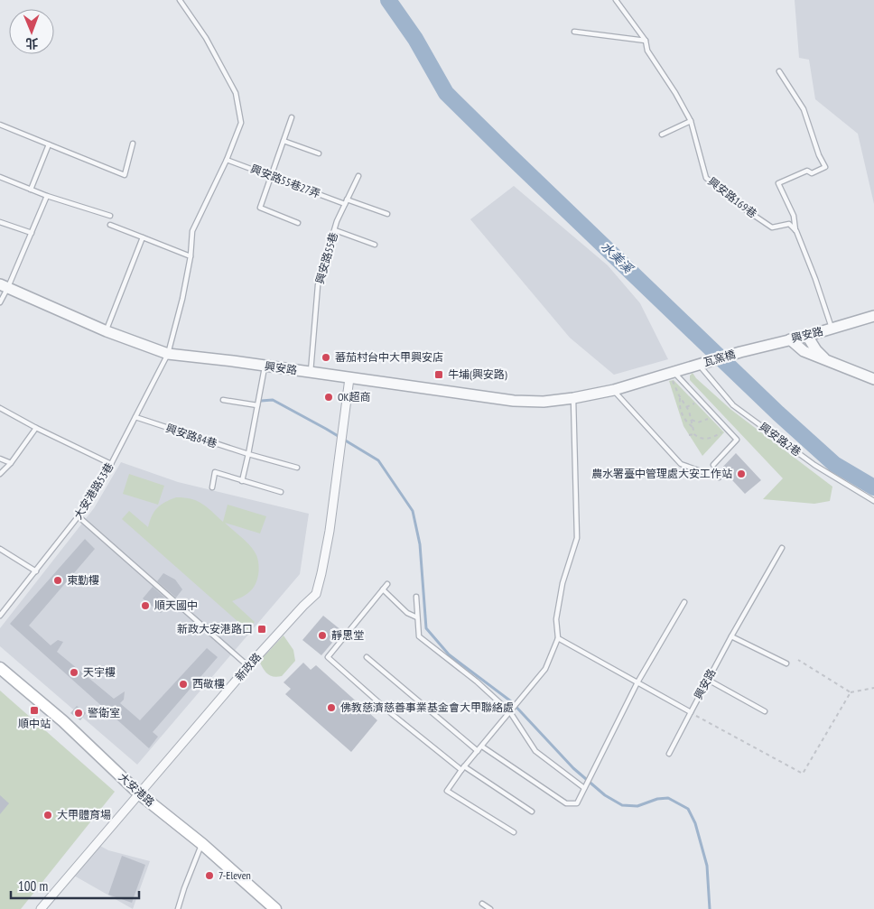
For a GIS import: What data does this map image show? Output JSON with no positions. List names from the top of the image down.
{
  "streets": {
    "main road": ["大安港路"],
    "street": ["興安路", "瓦窯橋", "新政路"],
    "lane": [
      "興安路55巷27弄",
      "興安路169巷",
      "興安路55巷",
      "興安路84巷",
      "興安路2巷",
      "大安港路53巷"
    ]
  },
  "crossings": [
    ["興安路55巷27弄", "興安路55巷"],
    ["興安路55巷27弄", "大安港路53巷"],
    ["興安路55巷", "興安路"],
    ["興安路", "瓦窯橋"],
    ["興安路", "興安路2巷"],
    ["興安路", "大安港路53巷"],
    ["興安路", "新政路"],
    ["瓦窯橋", "興安路2巷"],
    ["興安路84巷", "大安港路53巷"],
    ["新政路", "大安港路"]
  ],
  "water": ["水美溪"],
  "places": {
    "other": [
      "蕃茄村台中大甲興安店",
      "OK超商",
      "農水署臺中管理處大安工作站",
      "東勤樓",
      "順天國中",
      "靜思堂",
      "天宇樓",
      "西敬樓",
      "佛教慈濟慈善事業基金會大甲聯絡處",
      "警衛室",
      "大甲體育場",
      "7-Eleven"
    ],
    "transit": ["牛埔(興安路)", "新政大安港路口", "順中站"]
  },
  "scale_bar": "100 m",
  "north": "bottom"
}
